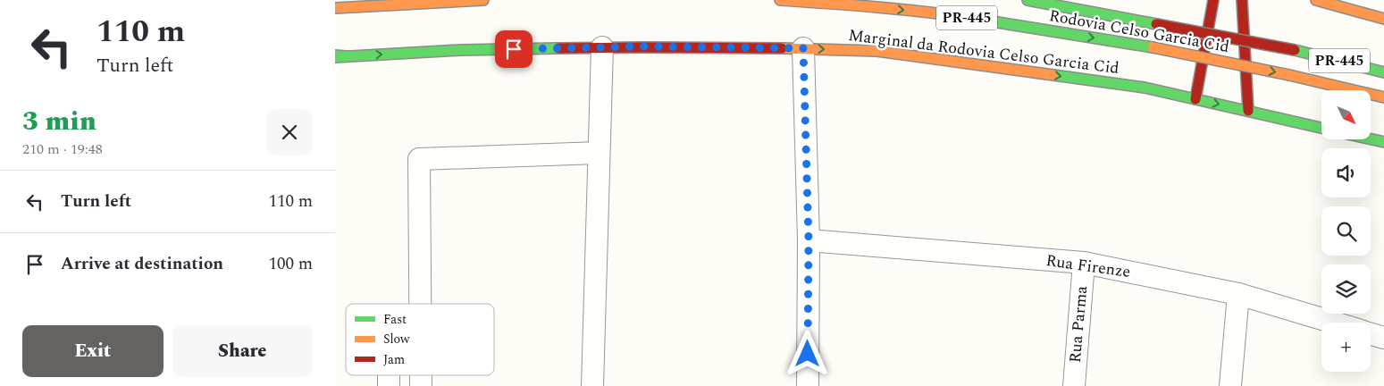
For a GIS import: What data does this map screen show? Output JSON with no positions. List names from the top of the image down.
{
  "streets": {
    "main road": ["PR-445", "Rodovia Celso Garcia Cid", "Marginal da Rodovia Celso Garcia Cid"],
    "street": ["Rua Firenze", "Rua Parma"]
  },
  "crossings": [
    ["Rua Firenze", "Rua Parma"]
  ],
  "one_way": ["Marginal da Rodovia Celso Garcia Cid"],
  "legend": ["Fast", "Slow", "Jam"],
  "north": "bottom right",
  "page": {
    "turn": ["110 m", "Turn left"],
    "map_buttons": "+",
    "heading": ["3 min", "210 m · 19:48"],
    "list": [
      {
        "name": "Turn left",
        "value": "110 m"
      },
      {
        "name": "Arrive at destination",
        "value": "100 m"
      }
    ],
    "buttons": ["Exit", "Share"]
  }
}
